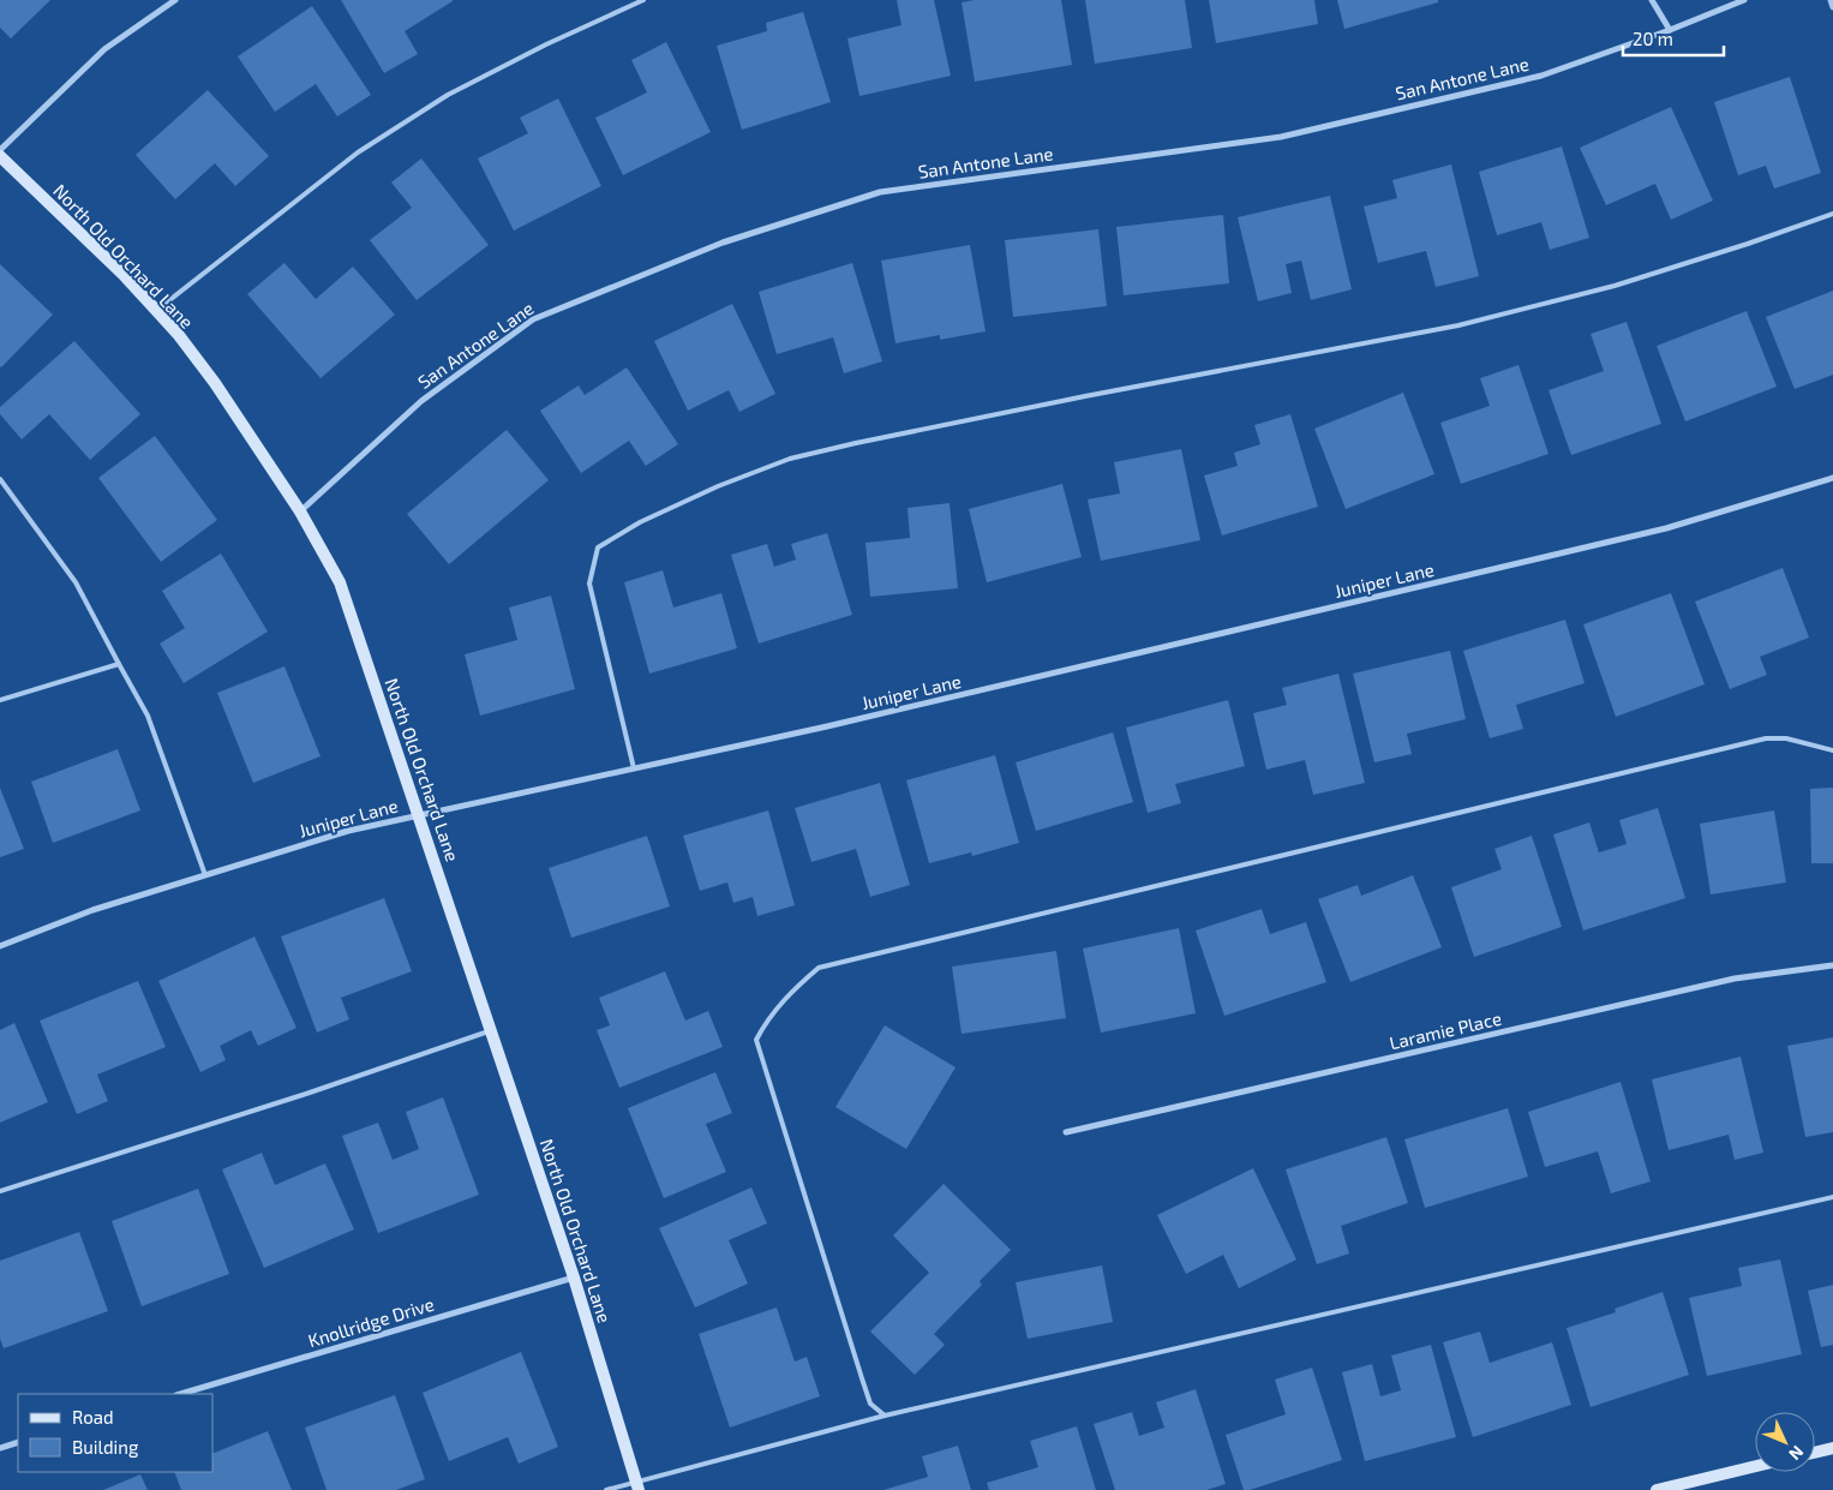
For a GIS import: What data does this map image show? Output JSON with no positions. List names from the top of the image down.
{
  "streets": {
    "street": [
      "San Antone Lane",
      "North Old Orchard Lane",
      "Juniper Lane",
      "Laramie Place",
      "Knollridge Drive"
    ]
  },
  "crossings": [
    ["San Antone Lane", "North Old Orchard Lane"],
    ["North Old Orchard Lane", "Juniper Lane"],
    ["North Old Orchard Lane", "Knollridge Drive"]
  ],
  "legend": ["Road", "Building"],
  "scale_bar": "20 m",
  "north": "bottom right"
}
